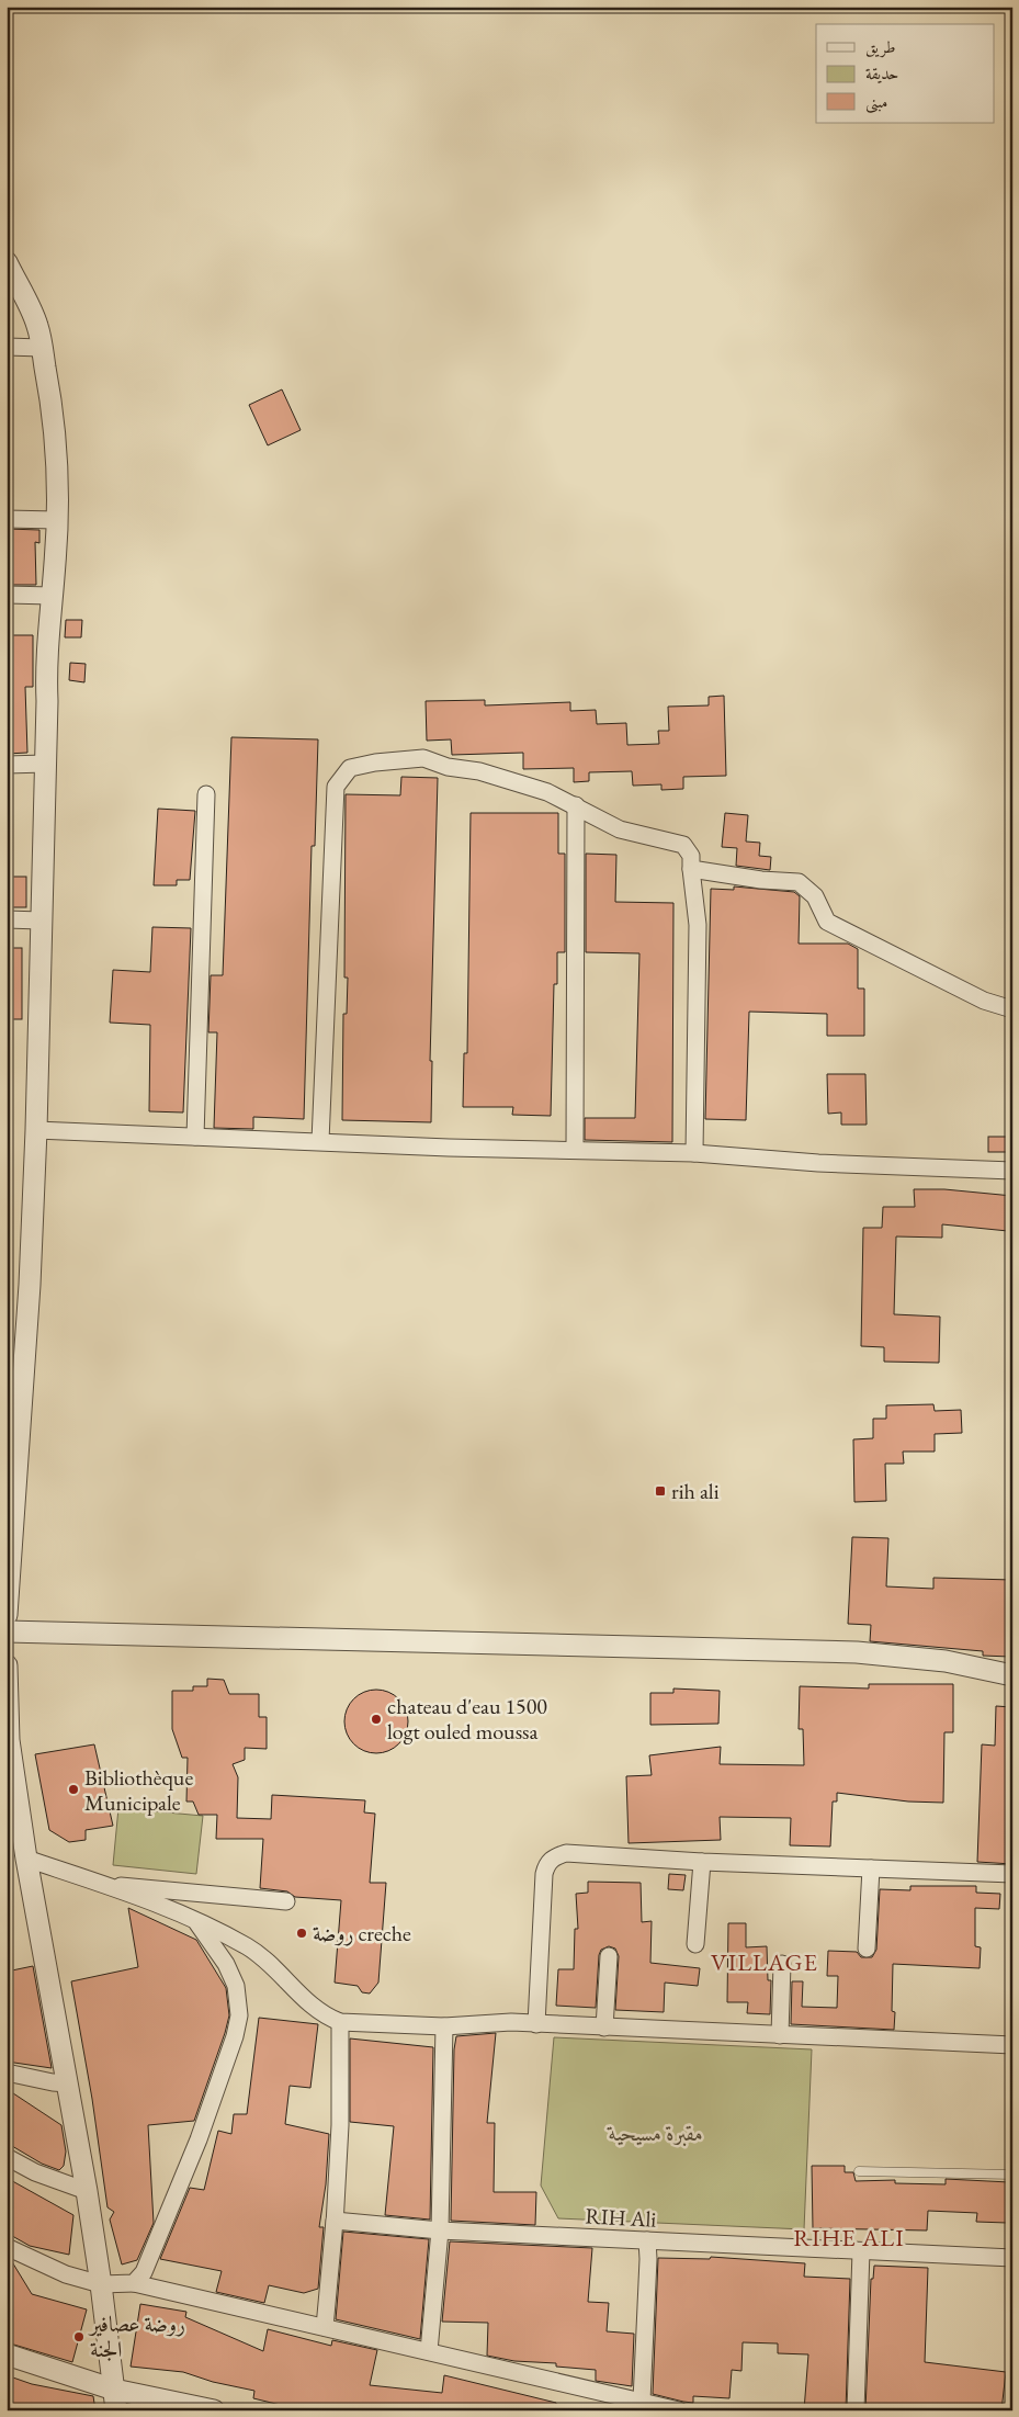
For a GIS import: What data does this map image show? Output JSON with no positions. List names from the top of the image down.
{
  "streets": {
    "street": ["RIH Ali"]
  },
  "districts": ["VILLAGE", "RIHE ALI"],
  "parks": ["مقبرة مسيحية"],
  "places": {
    "transit": ["rih ali"],
    "other": [
      "chateau d'eau 1500 logt ouled moussa",
      "Bibliothèque Municipale",
      "روضة creche",
      "روضة عصافير الجنة"
    ]
  },
  "legend": ["طريق", "حديقة", "مبنى"]
}
